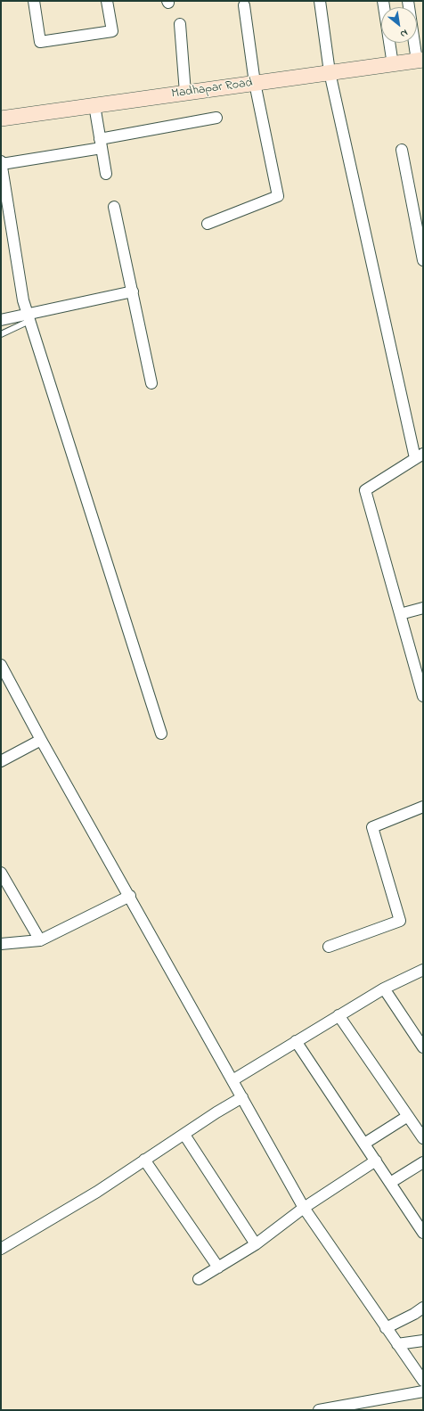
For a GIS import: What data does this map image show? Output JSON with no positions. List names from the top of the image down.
{
  "streets": {
    "main road": ["Madhapar Road"]
  },
  "north": "bottom right"
}
